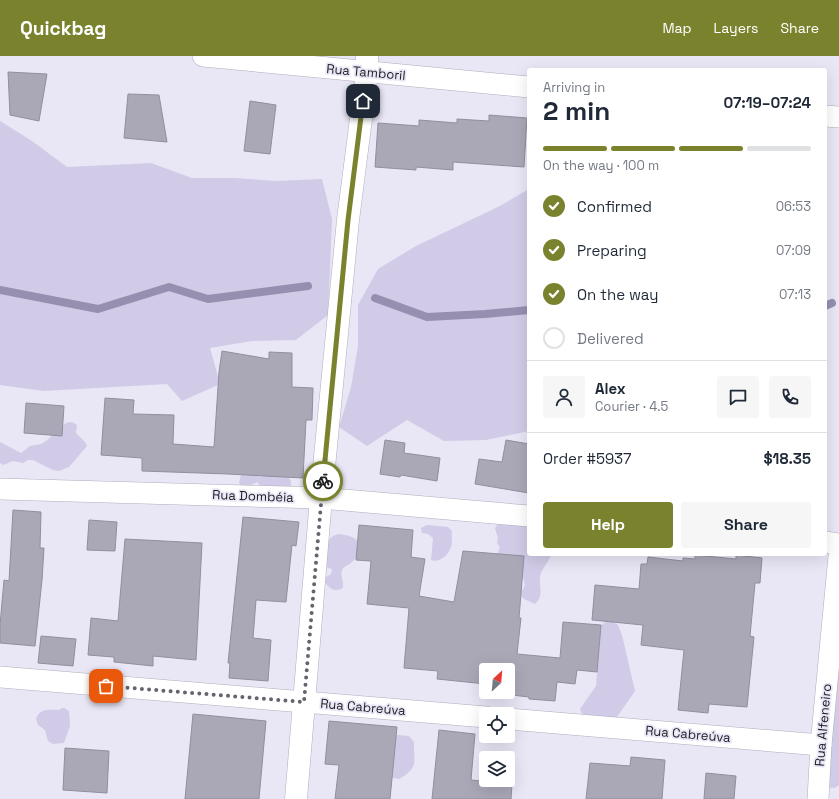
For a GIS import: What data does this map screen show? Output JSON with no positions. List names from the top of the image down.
{
  "streets": {
    "street": [
      "Rua Tamboril",
      "Rua Dombéia",
      "Rua Cabreúva",
      "Rua Alfeneiro"
    ]
  },
  "crossings": [
    ["Rua Cabreúva", "Rua Alfeneiro"]
  ],
  "north": "top right",
  "page": {
    "header": "Quickbag",
    "nav": ["Map", "Layers", "Share"],
    "heading": ["2 min", "Arriving in", "07:19–07:24"],
    "panel": [
      "Alex",
      "Courier · 4.5",
      "Order #5937",
      "$18.35"
    ],
    "bar": "On the way · 100 m",
    "list": [
      ["Confirmed", "06:53"],
      ["Preparing", "07:09"],
      ["On the way", "07:13"],
      "Delivered"
    ],
    "buttons": ["Help", "Share"]
  }
}
